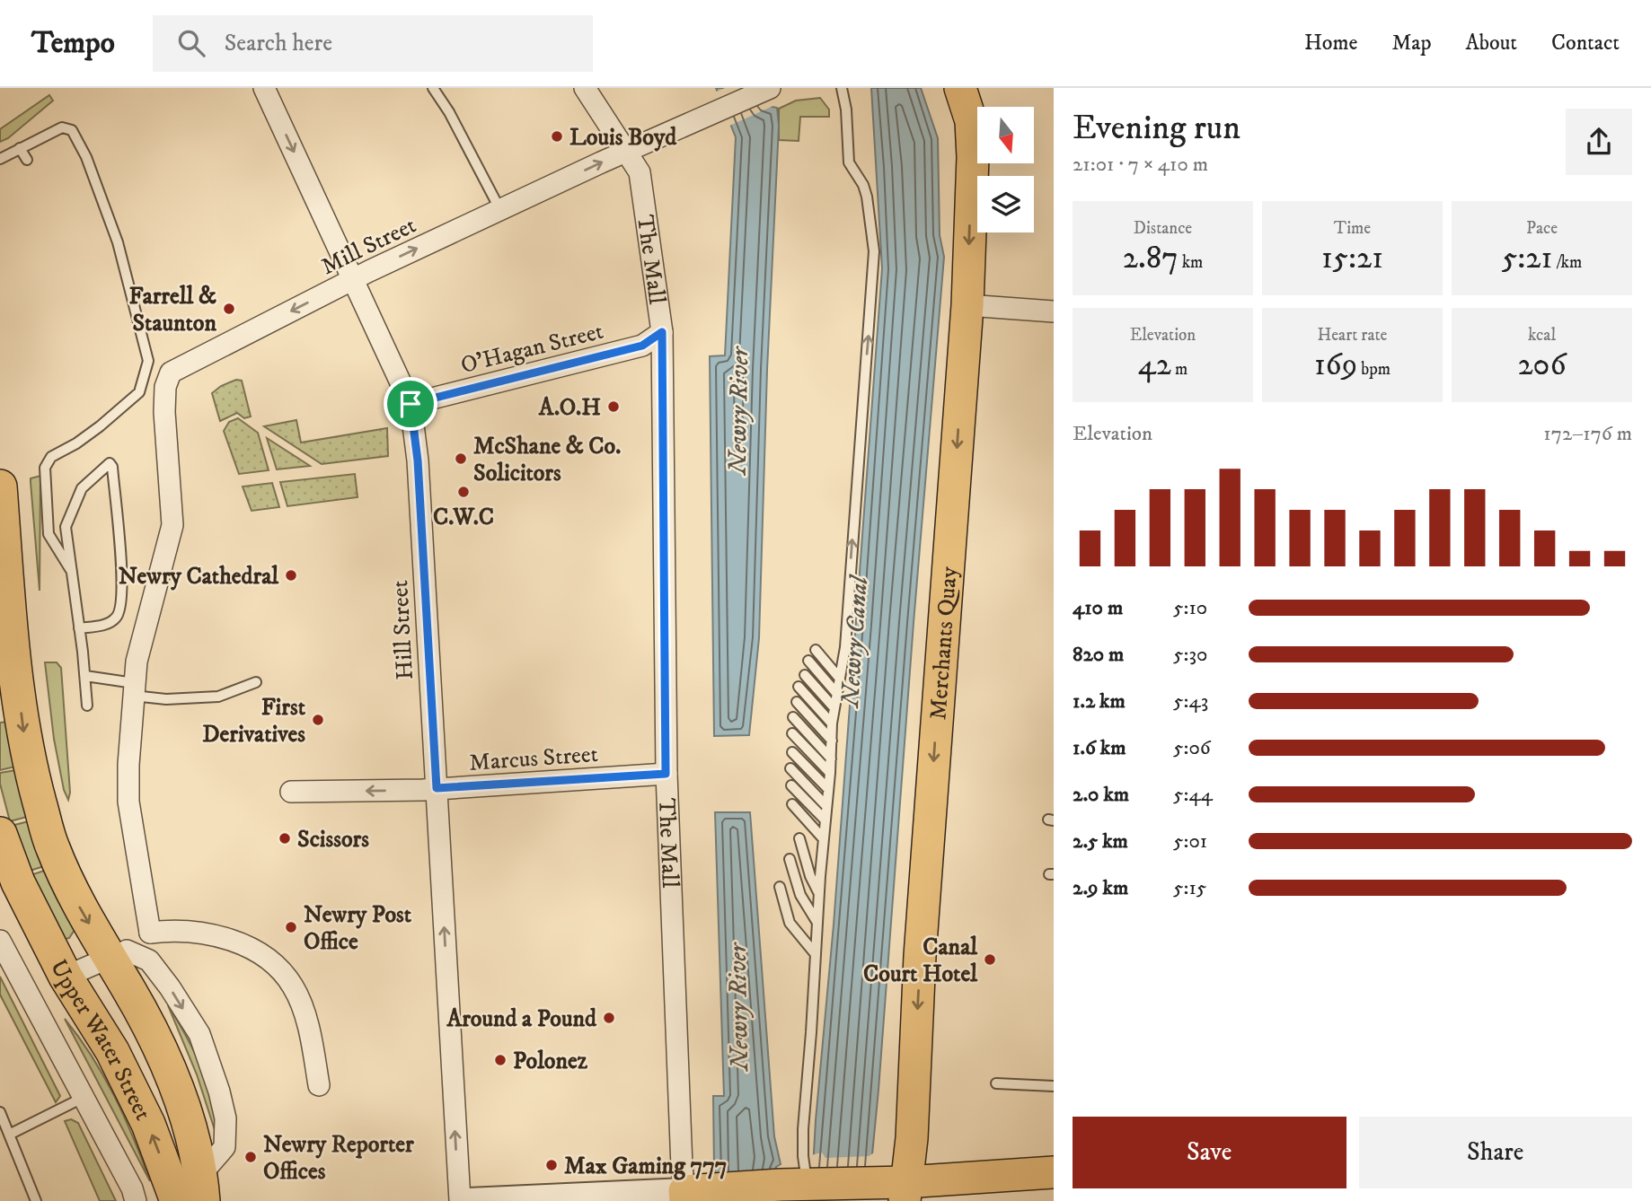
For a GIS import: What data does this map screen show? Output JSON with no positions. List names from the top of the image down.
{
  "streets": {
    "highway": ["Upper Water Street"],
    "main road": ["Merchants Quay"],
    "street": [
      "Mill Street",
      "The Mall",
      "O'Hagan Street",
      "Hill Street",
      "Marcus Street"
    ]
  },
  "crossings": [
    ["Mill Street", "The Mall"],
    ["Mill Street", "Hill Street"],
    ["The Mall", "O'Hagan Street"],
    ["The Mall", "Marcus Street"],
    ["O'Hagan Street", "Hill Street"],
    ["Hill Street", "Marcus Street"]
  ],
  "one_way": ["Merchants Quay", "Marcus Street"],
  "water": ["Newry River", "Newry Canal"],
  "places": [
    "Louis Boyd",
    "Farrell & Staunton",
    "A.O.H",
    "McShane & Co. Solicitors",
    "C.W.C",
    "Newry Cathedral",
    "First Derivatives",
    "Scissors",
    "Newry Post Office",
    "Canal Court Hotel",
    "Around a Pound",
    "Polonez",
    "Newry Reporter Offices",
    "Max Gaming 777"
  ],
  "north": "bottom",
  "page": {
    "header": "Tempo",
    "search": "Search here",
    "nav": [
      "Home",
      "Map",
      "About",
      "Contact"
    ],
    "heading": ["Evening run", "21:01 · 7 × 410 m"],
    "stats": [
      ["Distance", "2.87 km"],
      ["Time", "15:21"],
      ["Pace", "5:21 /km"],
      ["Elevation", "42 m"],
      ["Heart rate", "169 bpm"],
      ["kcal", "206"]
    ],
    "chart": ["Elevation", "172–176 m"],
    "list": [
      {
        "name": "410 m",
        "note": "5:10"
      },
      {
        "name": "820 m",
        "note": "5:30"
      },
      {
        "name": "1.2 km",
        "note": "5:43"
      },
      {
        "name": "1.6 km",
        "note": "5:06"
      },
      {
        "name": "2.0 km",
        "note": "5:44"
      },
      {
        "name": "2.5 km",
        "note": "5:01"
      },
      {
        "name": "2.9 km",
        "note": "5:15"
      }
    ],
    "buttons": ["Save", "Share"]
  }
}
